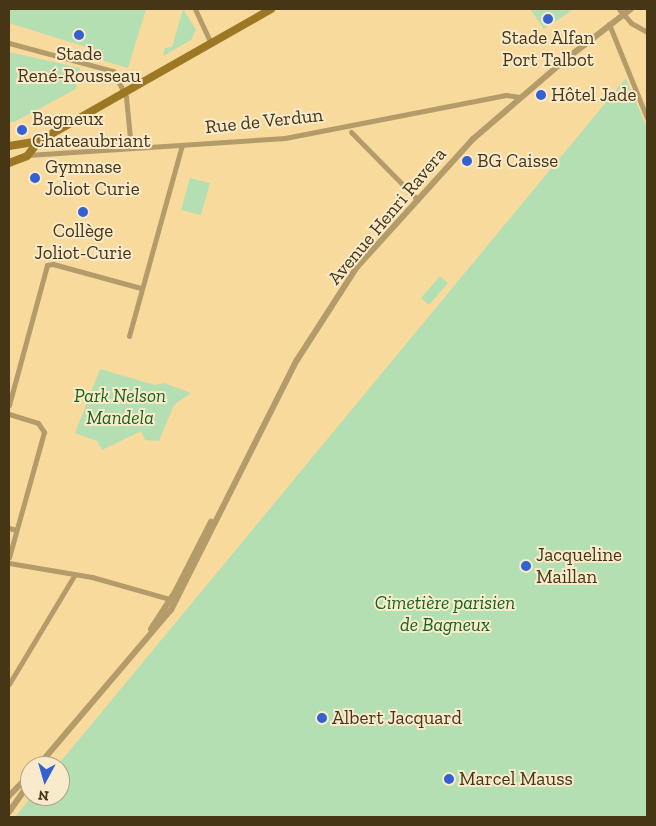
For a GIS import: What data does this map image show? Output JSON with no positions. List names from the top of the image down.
{
  "streets": {
    "main road": ["Rue de Verdun"],
    "street": ["Avenue Henri Ravera"]
  },
  "crossings": [
    ["Rue de Verdun", "Avenue Henri Ravera"]
  ],
  "parks": ["Park Nelson Mandela", "Cimetière parisien de Bagneux"],
  "places": [
    "Stade Alfan Port Talbot",
    "Stade René-Rousseau",
    "Hôtel Jade",
    "Bagneux Chateaubriant",
    "BG Caisse",
    "Gymnase Joliot Curie",
    "Collège Joliot-Curie",
    "Jacqueline Maillan",
    "Albert Jacquard",
    "Marcel Mauss"
  ],
  "north": "bottom"
}
